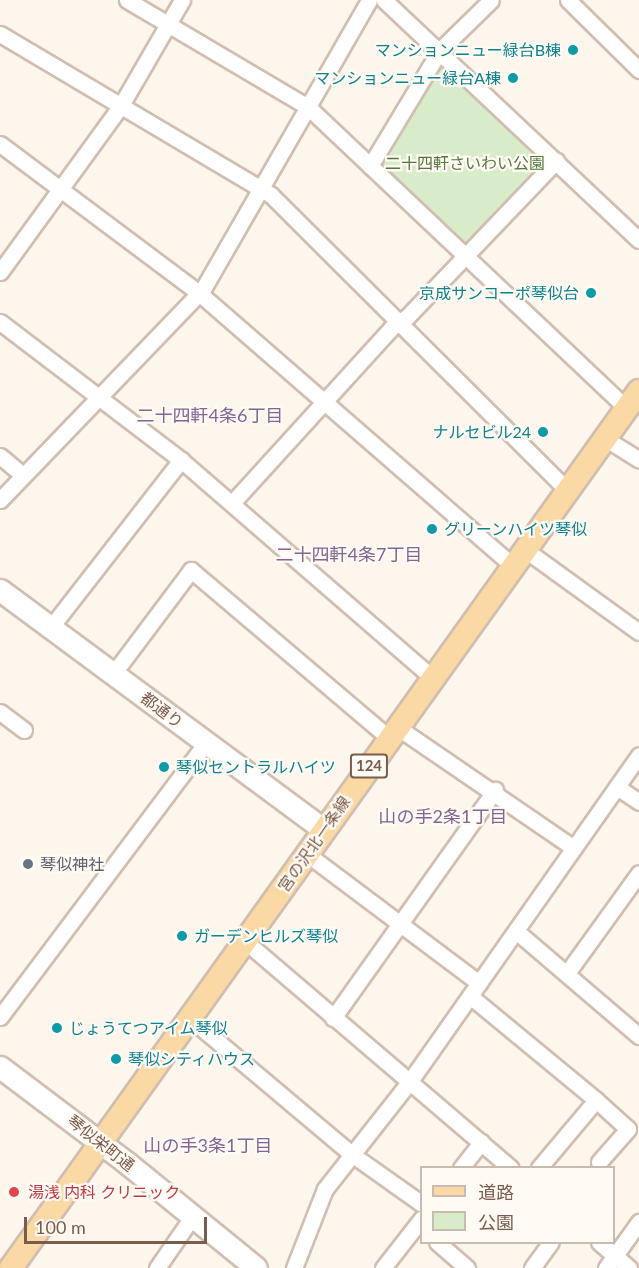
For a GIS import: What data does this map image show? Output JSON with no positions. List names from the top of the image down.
{
  "streets": {
    "main road": ["124", "宮の沢北一条線"],
    "street": ["都通り", "琴似栄町通"]
  },
  "crossings": [
    ["都通り", "宮の沢北一条線"],
    ["宮の沢北一条線", "琴似栄町通"]
  ],
  "districts": [
    "二十四軒4条6丁目",
    "二十四軒4条7丁目",
    "山の手2条1丁目",
    "山の手3条1丁目"
  ],
  "parks": ["二十四軒さいわい公園"],
  "places": [
    "マンションニュー緑台B棟",
    "マンションニュー緑台A棟",
    "京成サンコーポ琴似台",
    "ナルセビル24",
    "グリーンハイツ琴似",
    "琴似セントラルハイツ",
    "琴似神社",
    "ガーデンヒルズ琴似",
    "じょうてつアイム琴似",
    "琴似シティハウス",
    "湯浅 内科 クリニック"
  ],
  "legend": ["道路", "公園"],
  "scale_bar": "100 m"
}
